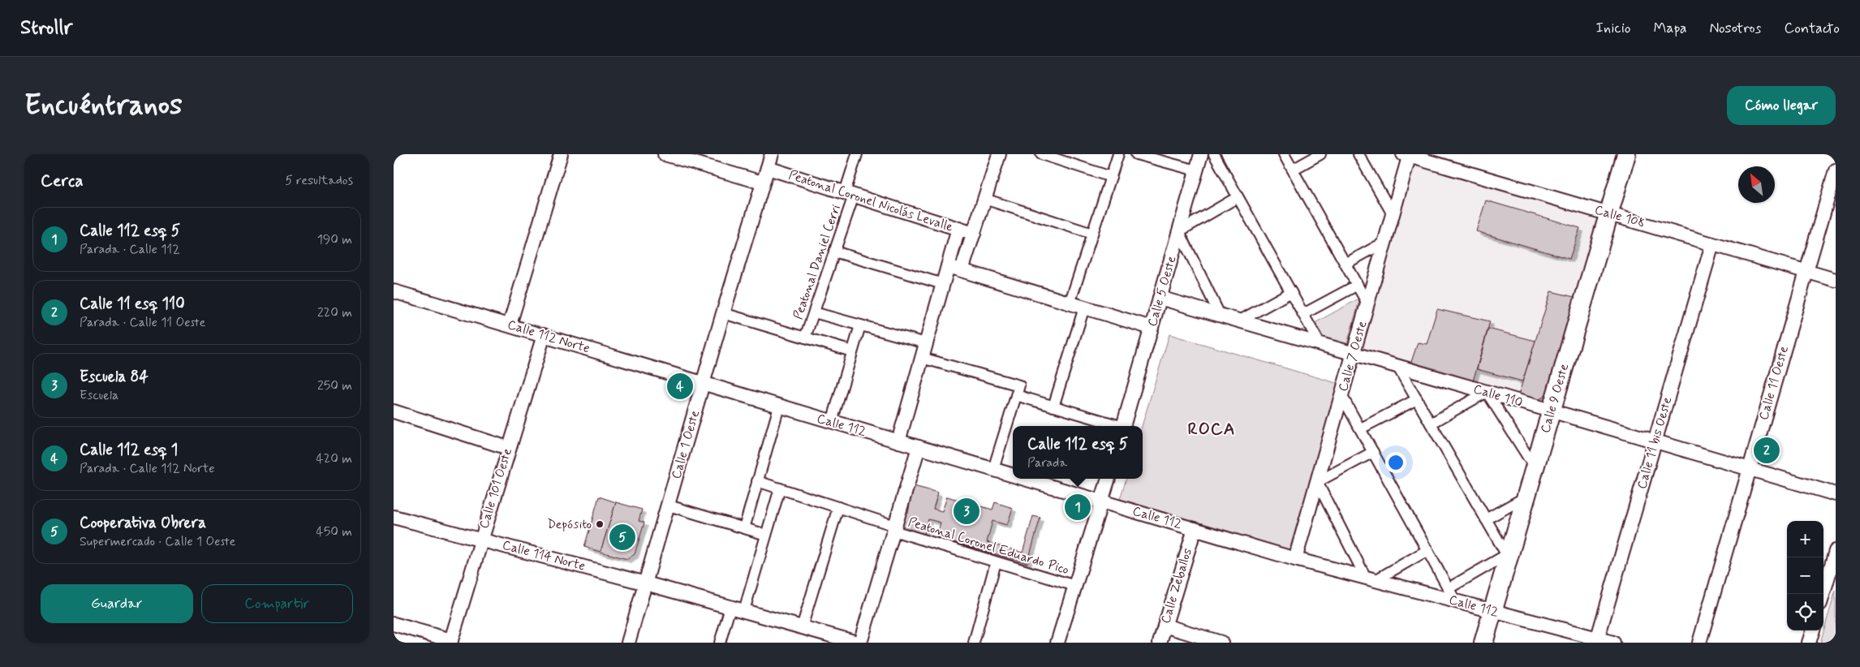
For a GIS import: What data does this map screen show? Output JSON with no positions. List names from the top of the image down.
{
  "streets": {
    "main road": ["Calle 9 Oeste"],
    "street": [
      "Peatonal Coronel Nicolás Levalle",
      "Calle 108",
      "Peatonal Daniel Cerri",
      "Calle 5 Oeste",
      "Calle 112 Norte",
      "Calle 7 Oeste",
      "Calle 11 Oeste",
      "Calle 110",
      "Calle 112",
      "Calle 11 bis Oeste",
      "Calle 1 Oeste",
      "Calle 101 Oeste",
      "Peatonal Coronel Eduardo Pico",
      "Calle 114 Norte",
      "Calle Zeballos"
    ]
  },
  "crossings": [
    ["Peatonal Coronel Nicolás Levalle", "Peatonal Daniel Cerri"],
    ["Peatonal Coronel Nicolás Levalle", "Calle 1 Oeste"],
    ["Calle 108", "Calle 7 Oeste"],
    ["Calle 108", "Calle 11 Oeste"],
    ["Calle 108", "Calle 9 Oeste"],
    ["Calle 108", "Calle 11 bis Oeste"],
    ["Calle 5 Oeste", "Calle 110"],
    ["Calle 112 Norte", "Calle 112"],
    ["Calle 112 Norte", "Calle 1 Oeste"],
    ["Calle 112 Norte", "Calle 101 Oeste"],
    ["Calle 7 Oeste", "Calle 110"],
    ["Calle 7 Oeste", "Calle 112"],
    ["Calle 11 Oeste", "Calle 110"],
    ["Calle 110", "Calle 9 Oeste"],
    ["Calle 110", "Calle 11 bis Oeste"],
    ["Calle 9 Oeste", "Calle 112"],
    ["Calle 112", "Calle 11 bis Oeste"],
    ["Calle 112", "Calle 1 Oeste"],
    ["Calle 112", "Calle Zeballos"],
    ["Calle 1 Oeste", "Calle 114 Norte"],
    ["Calle 101 Oeste", "Calle 114 Norte"]
  ],
  "districts": ["ROCA"],
  "places": ["Depósito"],
  "north": "top left",
  "page": {
    "header": "Strollr",
    "nav": [
      "Inicio",
      "Mapa",
      "Nosotros",
      "Contacto"
    ],
    "buttons": [
      "Cómo llegar",
      ["Guardar", "Compartir"]
    ],
    "title": "Encuéntranos",
    "heading": ["Cerca", "5 resultados"],
    "list": [
      {
        "mark": "1",
        "name": "Calle 112 esq 5",
        "note": "Parada · Calle 112",
        "value": "190 m"
      },
      {
        "mark": "2",
        "name": "Calle 11 esq 110",
        "note": "Parada · Calle 11 Oeste",
        "value": "220 m"
      },
      {
        "mark": "3",
        "name": "Escuela 84",
        "note": "Escuela",
        "value": "250 m"
      },
      {
        "mark": "4",
        "name": "Calle 112 esq 1",
        "note": "Parada · Calle 112 Norte",
        "value": "420 m"
      },
      {
        "mark": "5",
        "name": "Cooperativa Obrera",
        "note": "Supermercado · Calle 1 Oeste",
        "value": "450 m"
      }
    ],
    "pins": [
      "4",
      "2",
      "1",
      "3",
      "5"
    ],
    "popup": ["Calle 112 esq 5", "Parada"],
    "map_buttons": ["+", "−"]
  }
}
